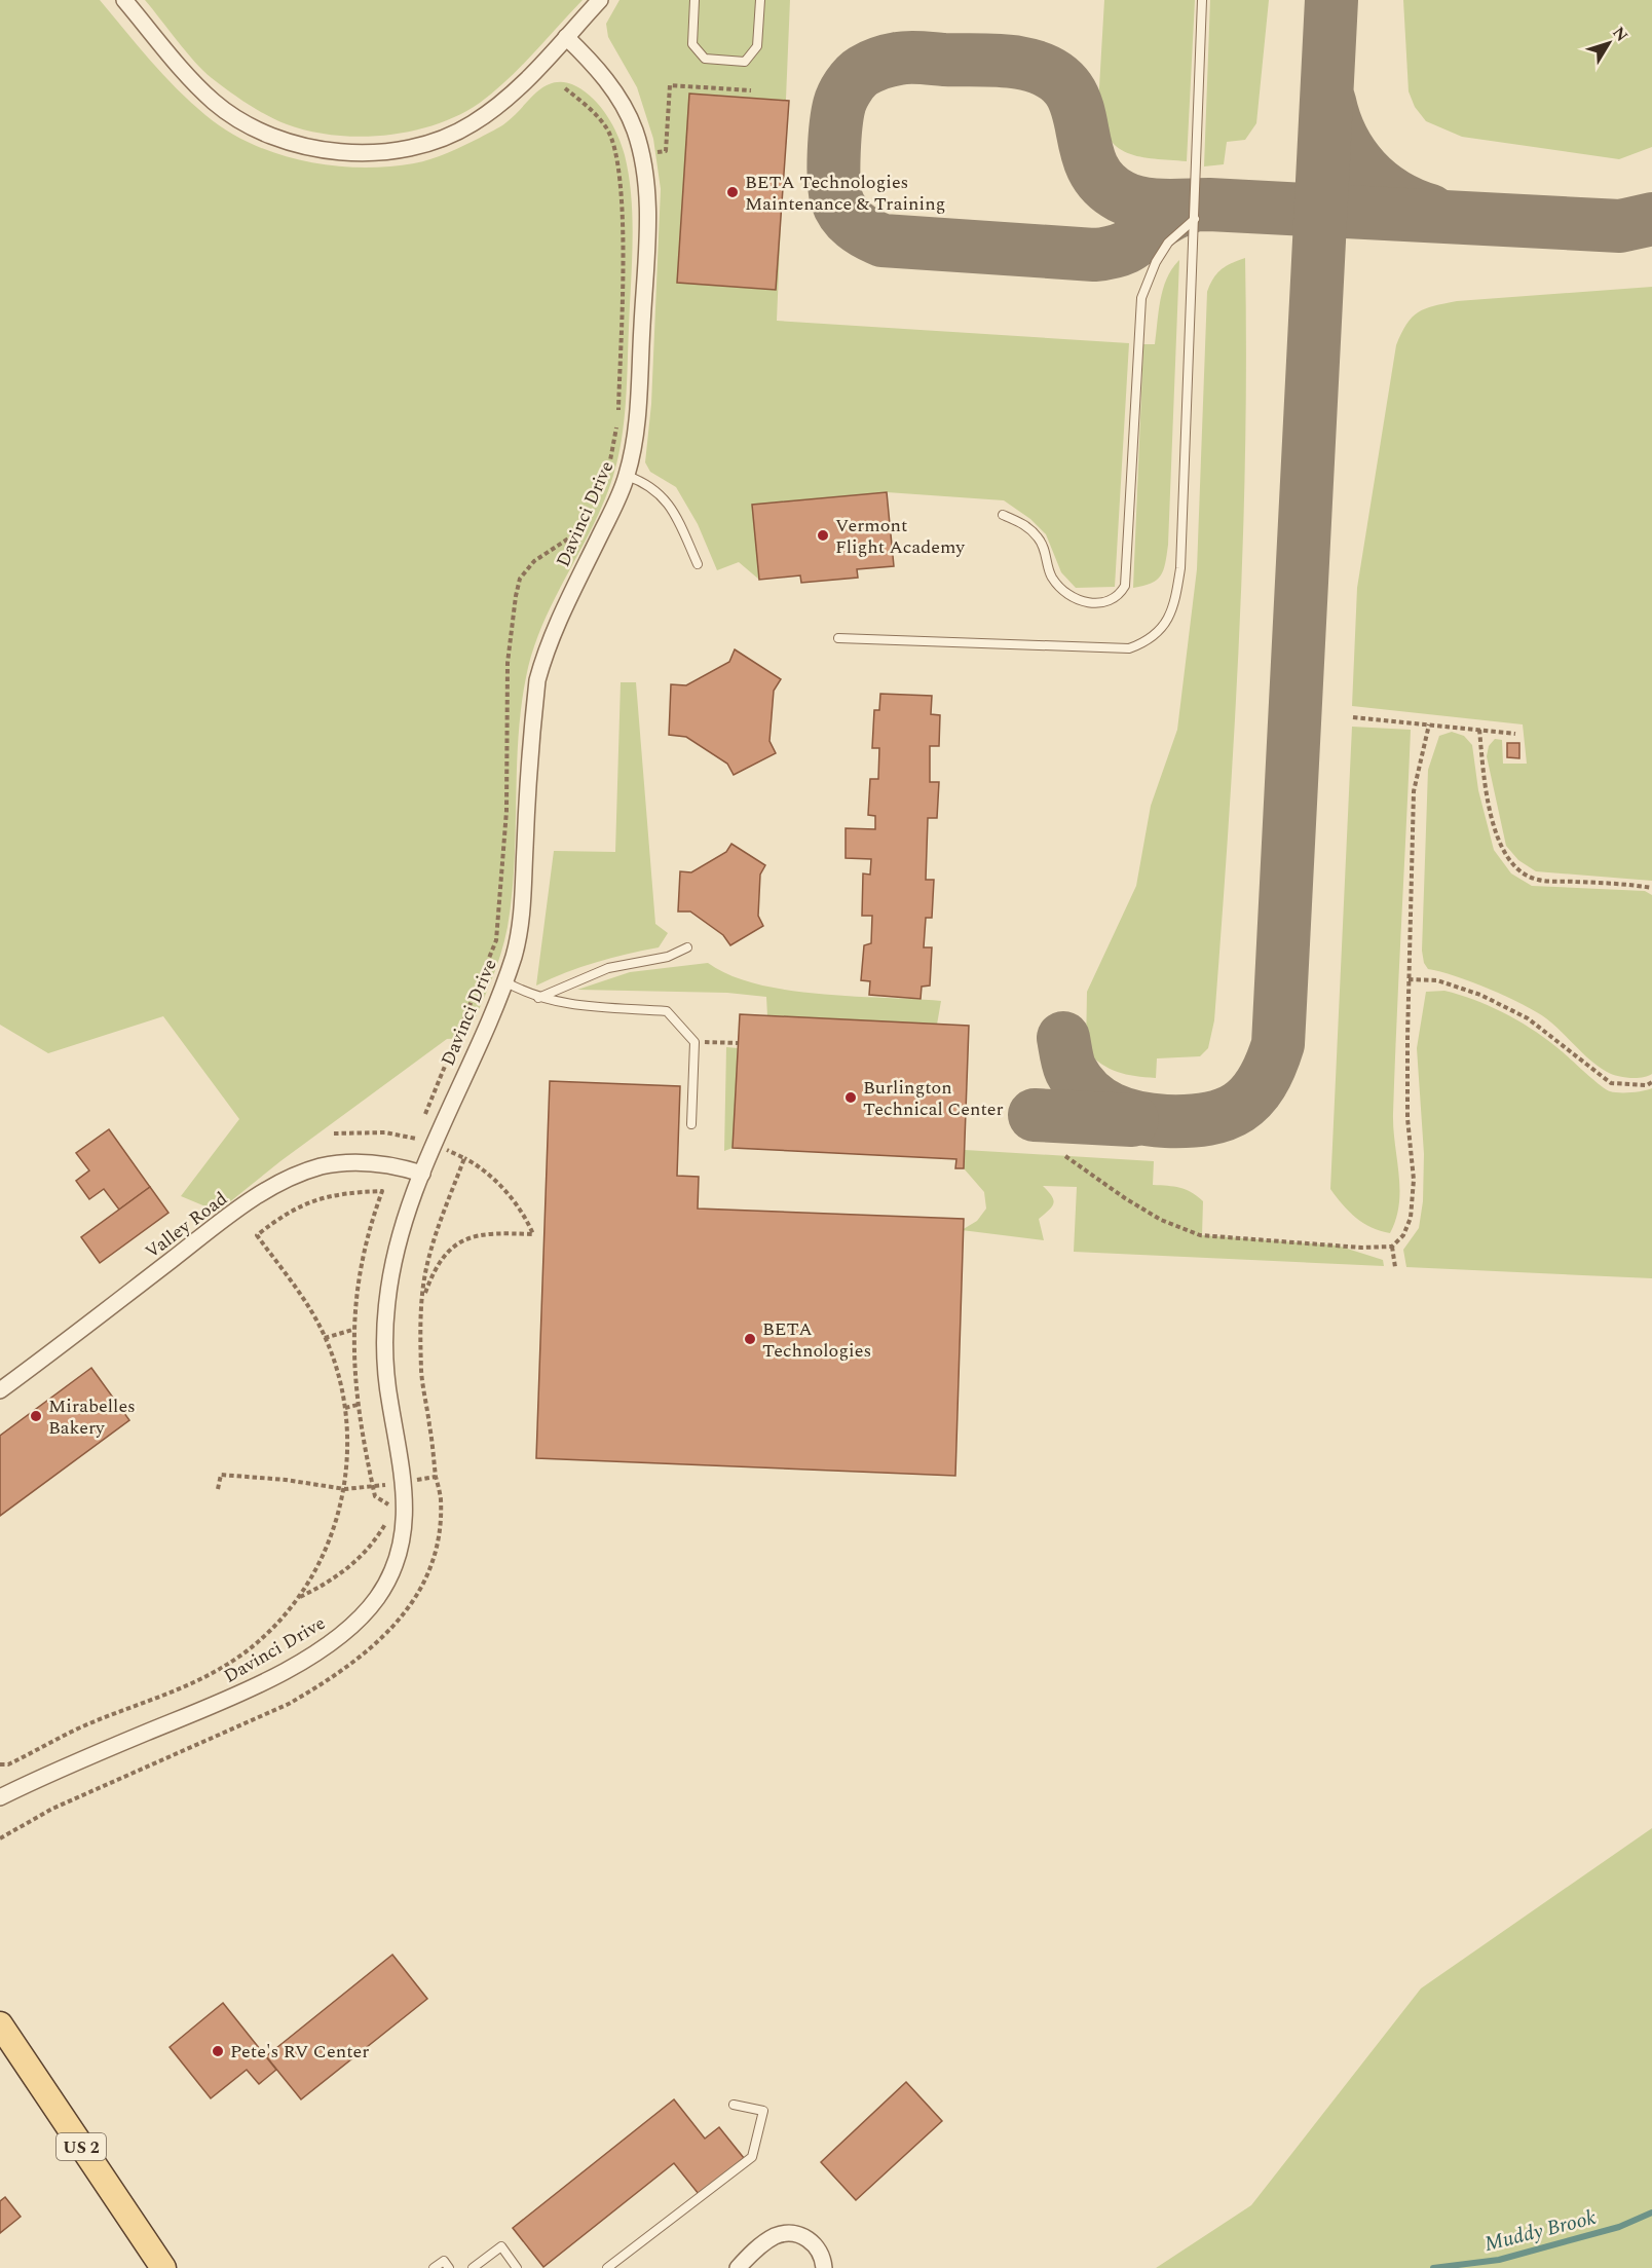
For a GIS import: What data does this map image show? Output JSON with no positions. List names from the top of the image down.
{
  "streets": {
    "main road": ["US 2"],
    "street": ["Davinci Drive", "Valley Road"]
  },
  "crossings": [
    ["Davinci Drive", "Valley Road"]
  ],
  "water": ["Muddy Brook"],
  "places": [
    "BETA Technologies Maintenance & Training",
    "Vermont Flight Academy",
    "Burlington Technical Center",
    "BETA Technologies",
    "Mirabelles Bakery",
    "Pete's RV Center"
  ],
  "north": "top right"
}
